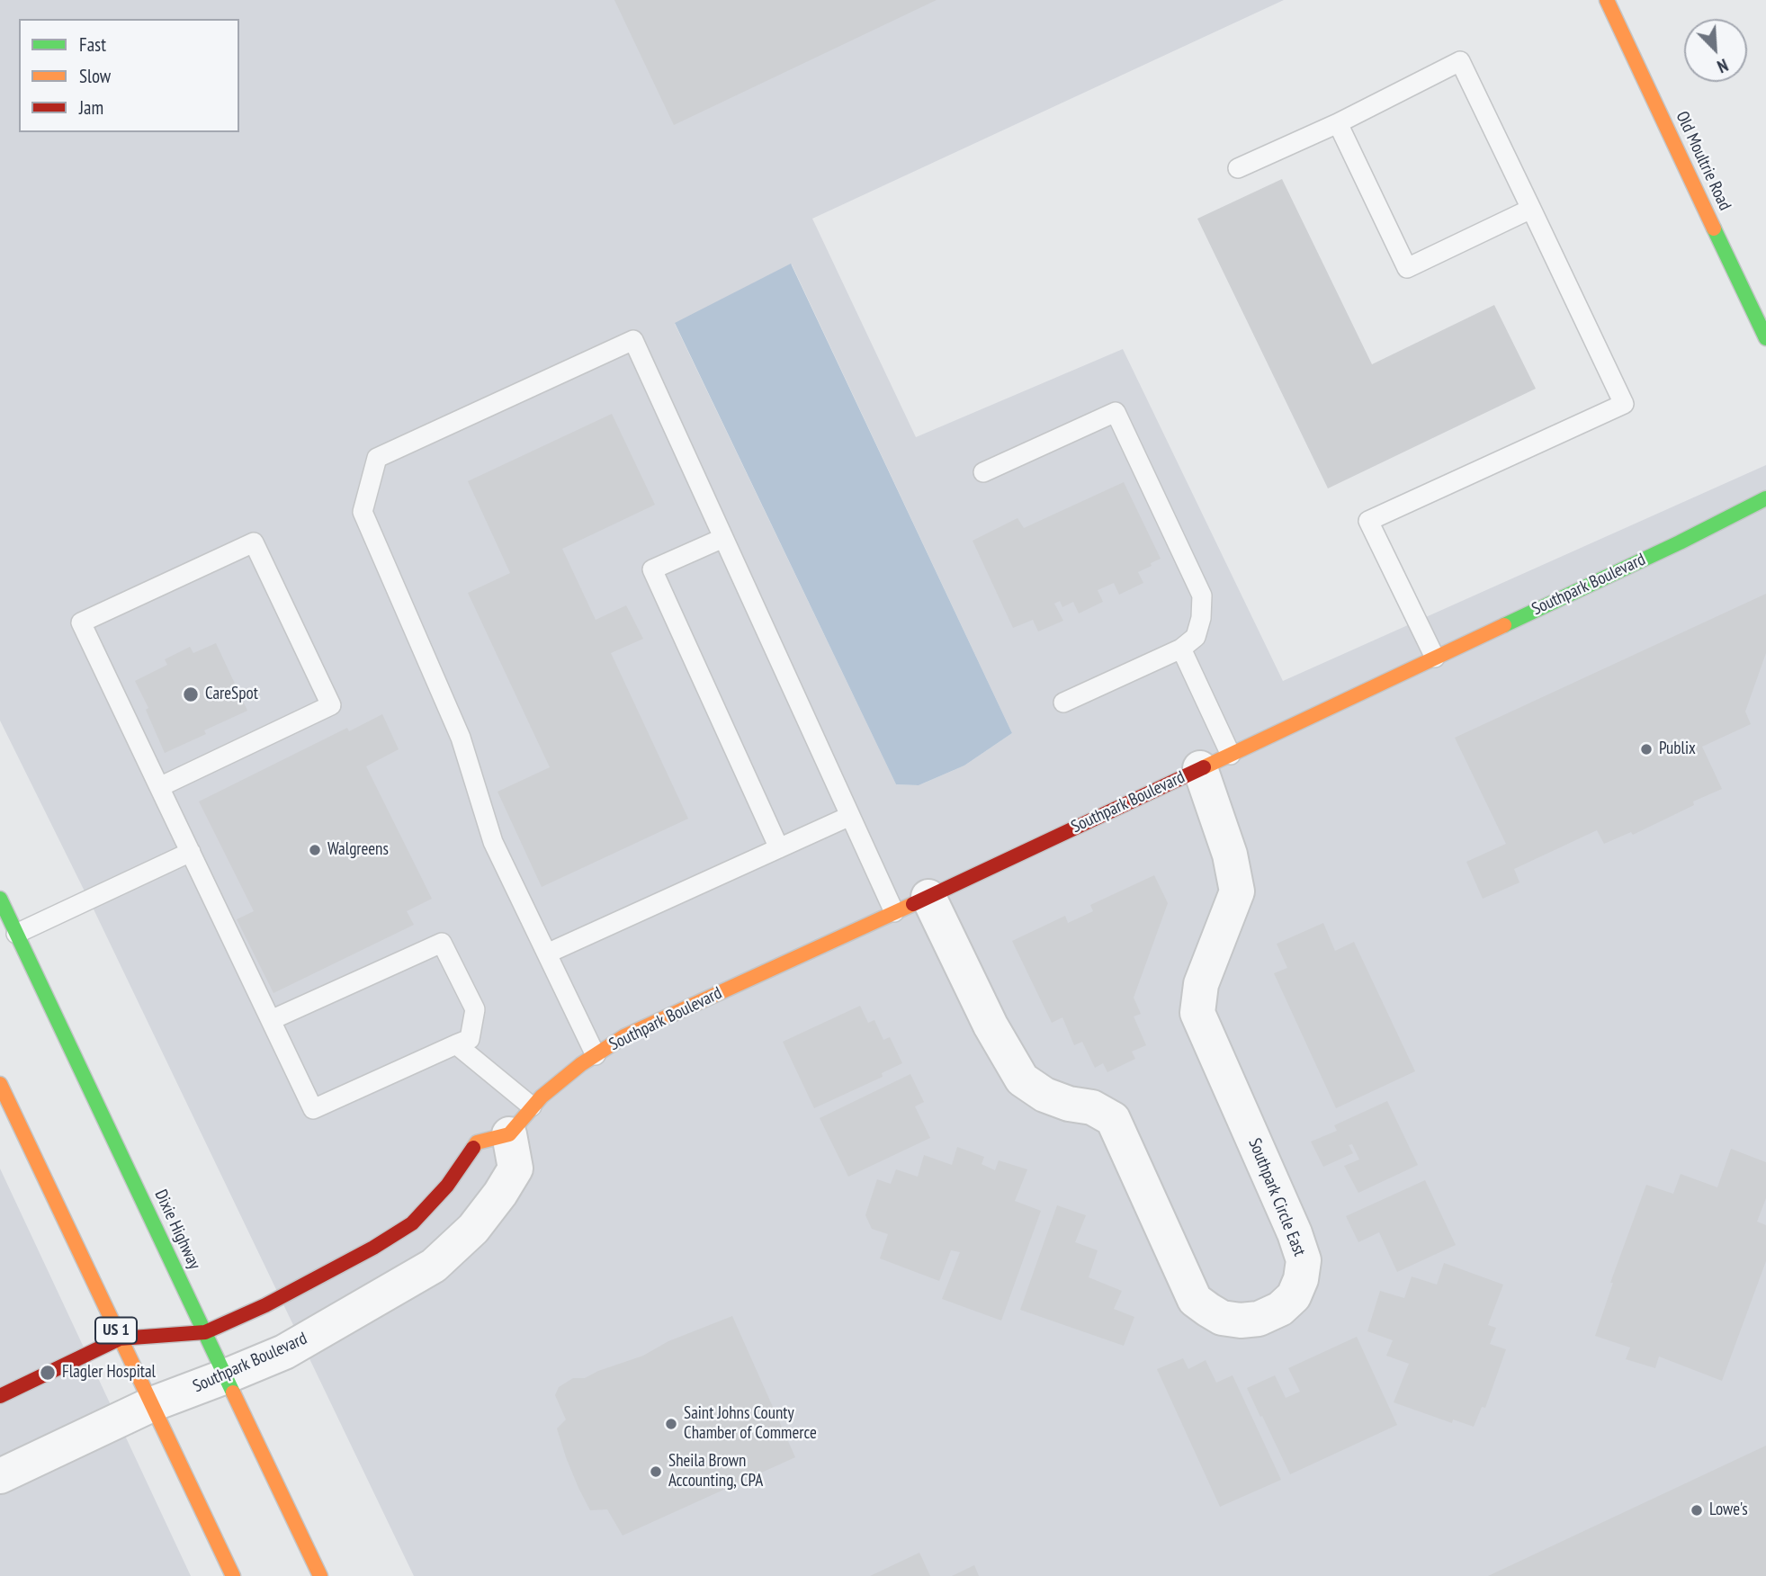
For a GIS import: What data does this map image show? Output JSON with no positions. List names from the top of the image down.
{
  "streets": {
    "street": [
      "Old Moultrie Road",
      "Southpark Boulevard",
      "Southpark Circle East",
      "Dixie Highway",
      "US 1"
    ]
  },
  "crossings": [
    ["Southpark Boulevard", "Southpark Circle East"],
    ["Southpark Boulevard", "Dixie Highway"],
    ["Southpark Boulevard", "US 1"]
  ],
  "places": [
    "CareSpot",
    "Publix",
    "Walgreens",
    "Flagler Hospital",
    "Saint Johns County Chamber of Commerce",
    "Sheila Brown Accounting, CPA",
    "Lowe's"
  ],
  "legend": ["Fast", "Slow", "Jam"],
  "north": "bottom right"
}
